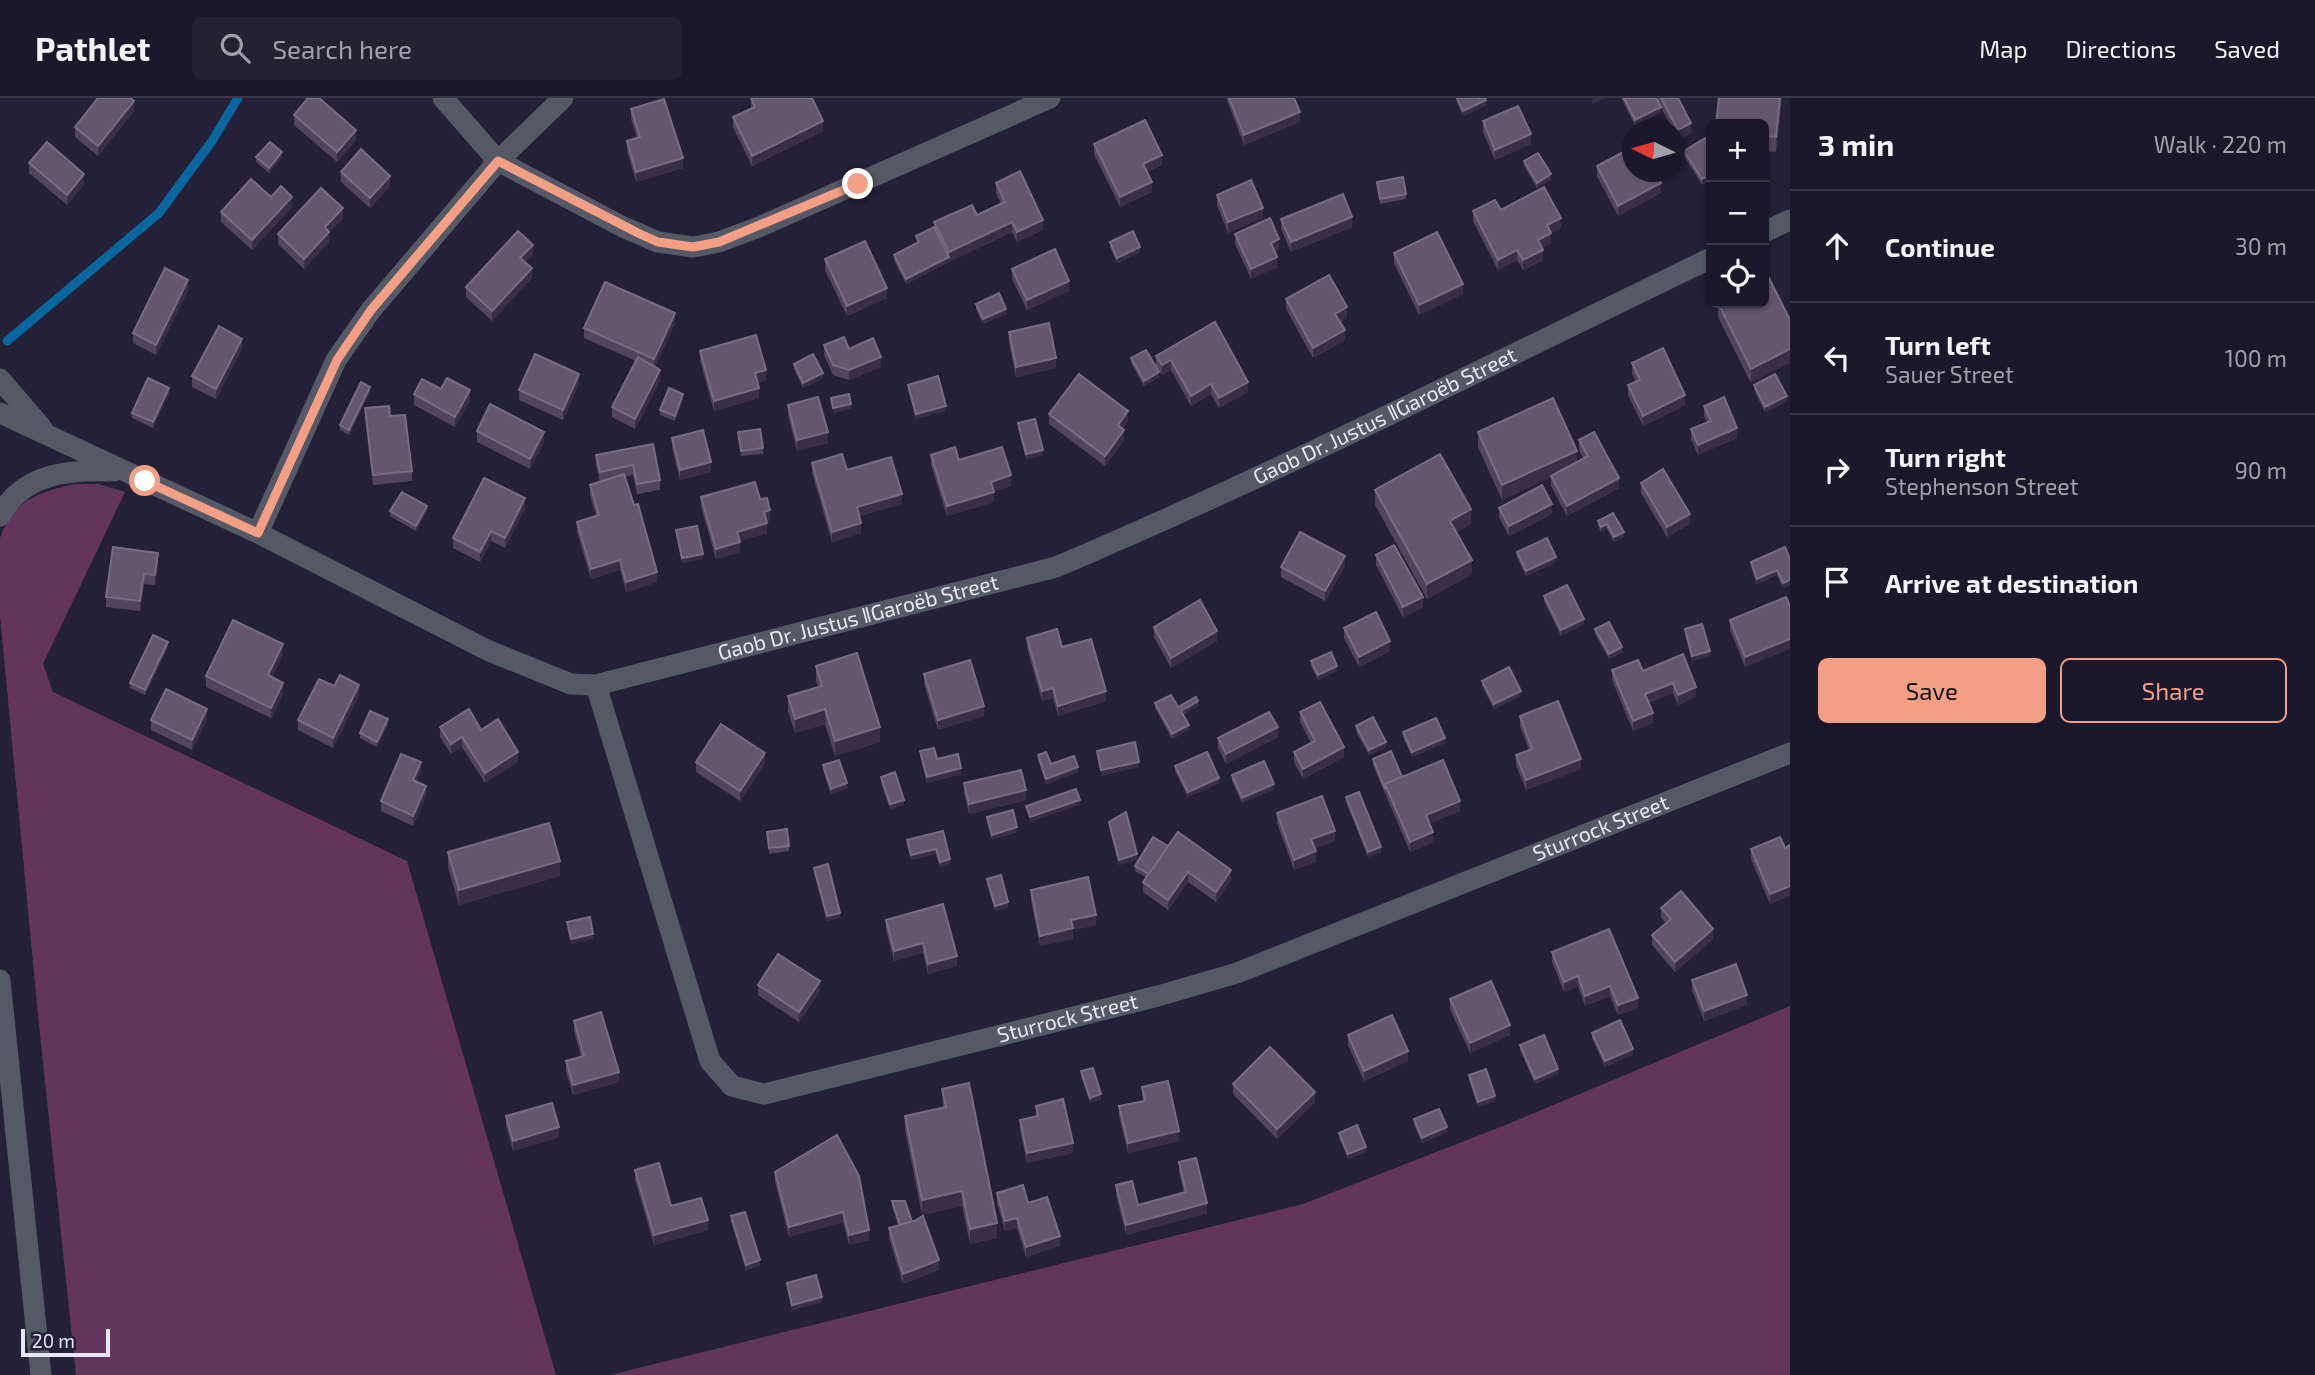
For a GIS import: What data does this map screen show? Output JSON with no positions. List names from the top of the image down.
{
  "streets": {
    "street": ["Gaob Dr. Justus ǁGaroëb Street", "Sturrock Street"]
  },
  "crossings": [
    ["Gaob Dr. Justus ǁGaroëb Street", "Sturrock Street"]
  ],
  "scale_bar": "20 m",
  "north": "left",
  "page": {
    "header": "Pathlet",
    "search": "Search here",
    "nav": ["Map", "Directions", "Saved"],
    "heading": ["3 min", "Walk · 220 m"],
    "map_buttons": ["+", "−"],
    "list": [
      ["Continue", "30 m"],
      ["Turn left", "Sauer Street", "100 m"],
      ["Turn right", "Stephenson Street", "90 m"],
      "Arrive at destination"
    ],
    "buttons": ["Save", "Share"],
    "scale": "20 m"
  }
}
